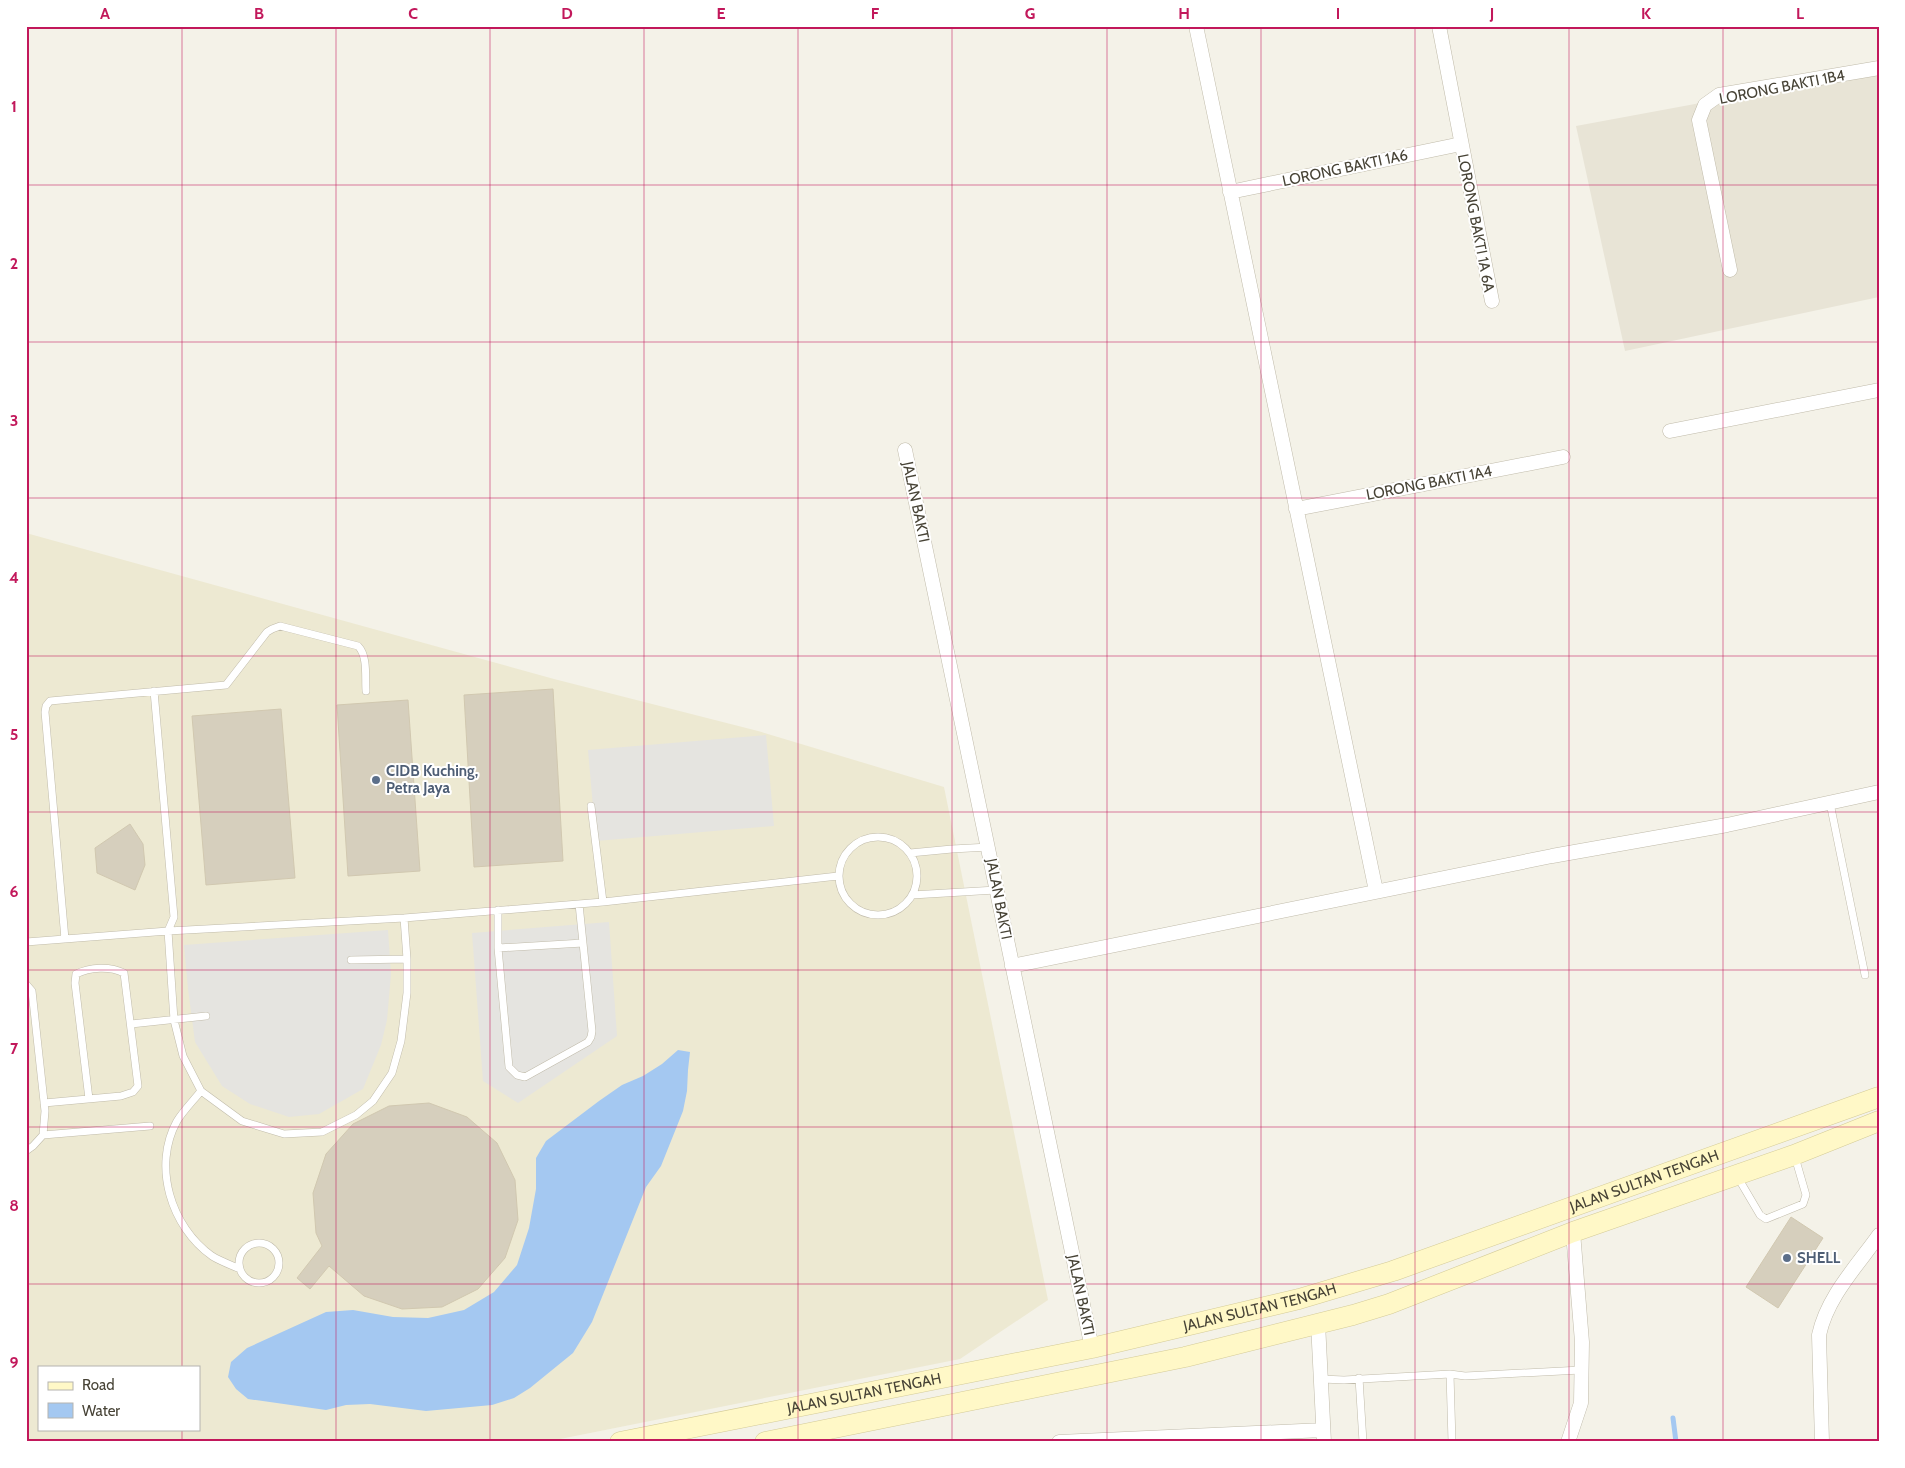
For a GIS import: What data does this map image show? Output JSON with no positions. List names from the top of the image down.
{
  "streets": {
    "main road": ["JALAN SULTAN TENGAH"],
    "street": [
      "LORONG BAKTI 1B4",
      "LORONG BAKTI 1A6",
      "LORONG BAKTI 1A 6A",
      "LORONG BAKTI 1A4",
      "JALAN BAKTI"
    ]
  },
  "crossings": [
    ["LORONG BAKTI 1A6", "LORONG BAKTI 1A 6A"],
    ["JALAN BAKTI", "JALAN SULTAN TENGAH"]
  ],
  "places": ["CIDB Kuching, Petra Jaya", "SHELL"],
  "legend": ["Road", "Water"],
  "grid": {
    "columns": [
      "A",
      "B",
      "C",
      "D",
      "E",
      "F",
      "G",
      "H",
      "I",
      "J",
      "K",
      "L"
    ],
    "rows": [
      "1",
      "2",
      "3",
      "4",
      "5",
      "6",
      "7",
      "8",
      "9"
    ]
  }
}
